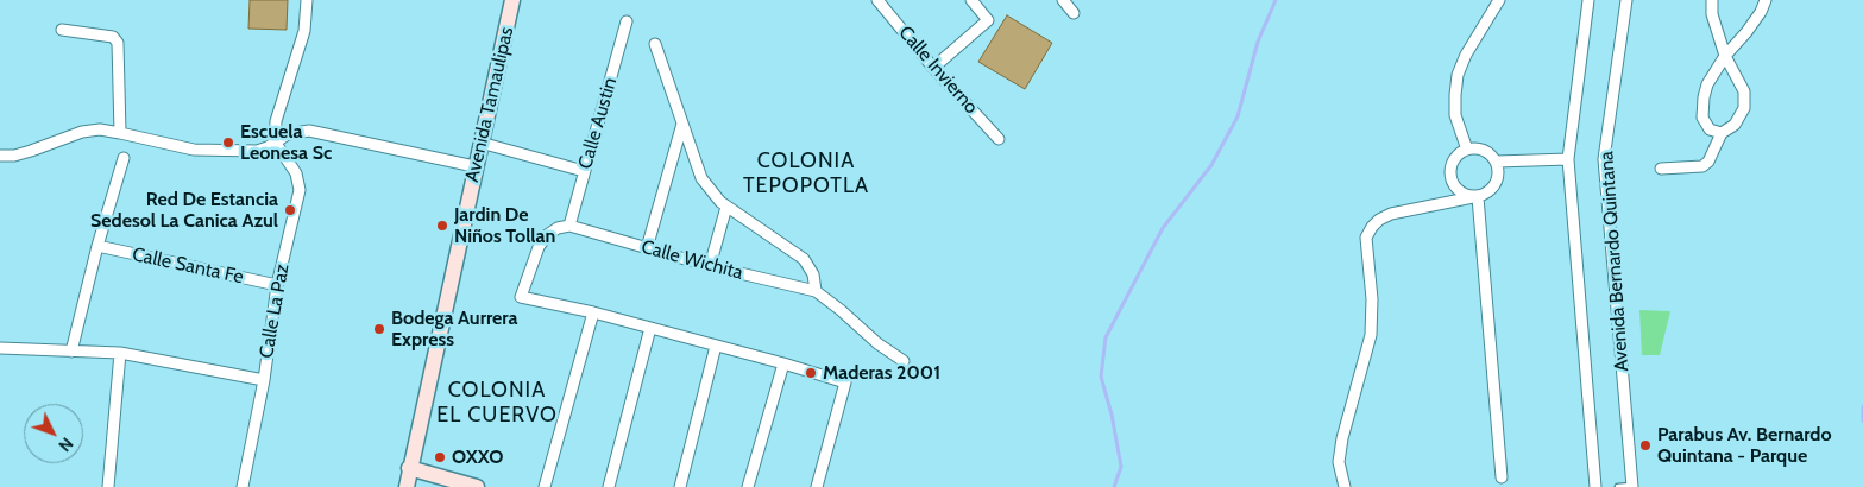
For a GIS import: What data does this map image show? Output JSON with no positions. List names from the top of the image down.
{
  "streets": {
    "street": [
      "Calle Invierno",
      "Avenida Tamaulipas",
      "Calle Austin",
      "Calle Wichita",
      "Avenida Bernardo Quintana",
      "Calle Santa Fe",
      "Calle La Paz"
    ]
  },
  "crossings": [
    ["Calle Austin", "Calle Wichita"],
    ["Calle Santa Fe", "Calle La Paz"]
  ],
  "districts": ["COLONIA TEPOPOTLA", "COLONIA EL CUERVO"],
  "places": [
    "Escuela Leonesa Sc",
    "Red De Estancia Sedesol La Canica Azul",
    "Jardin De Niños Tollan",
    "Bodega Aurrera Express",
    "Maderas 2001",
    "Parabus Av. Bernardo Quintana - Parque",
    "OXXO"
  ],
  "north": "bottom right"
}
